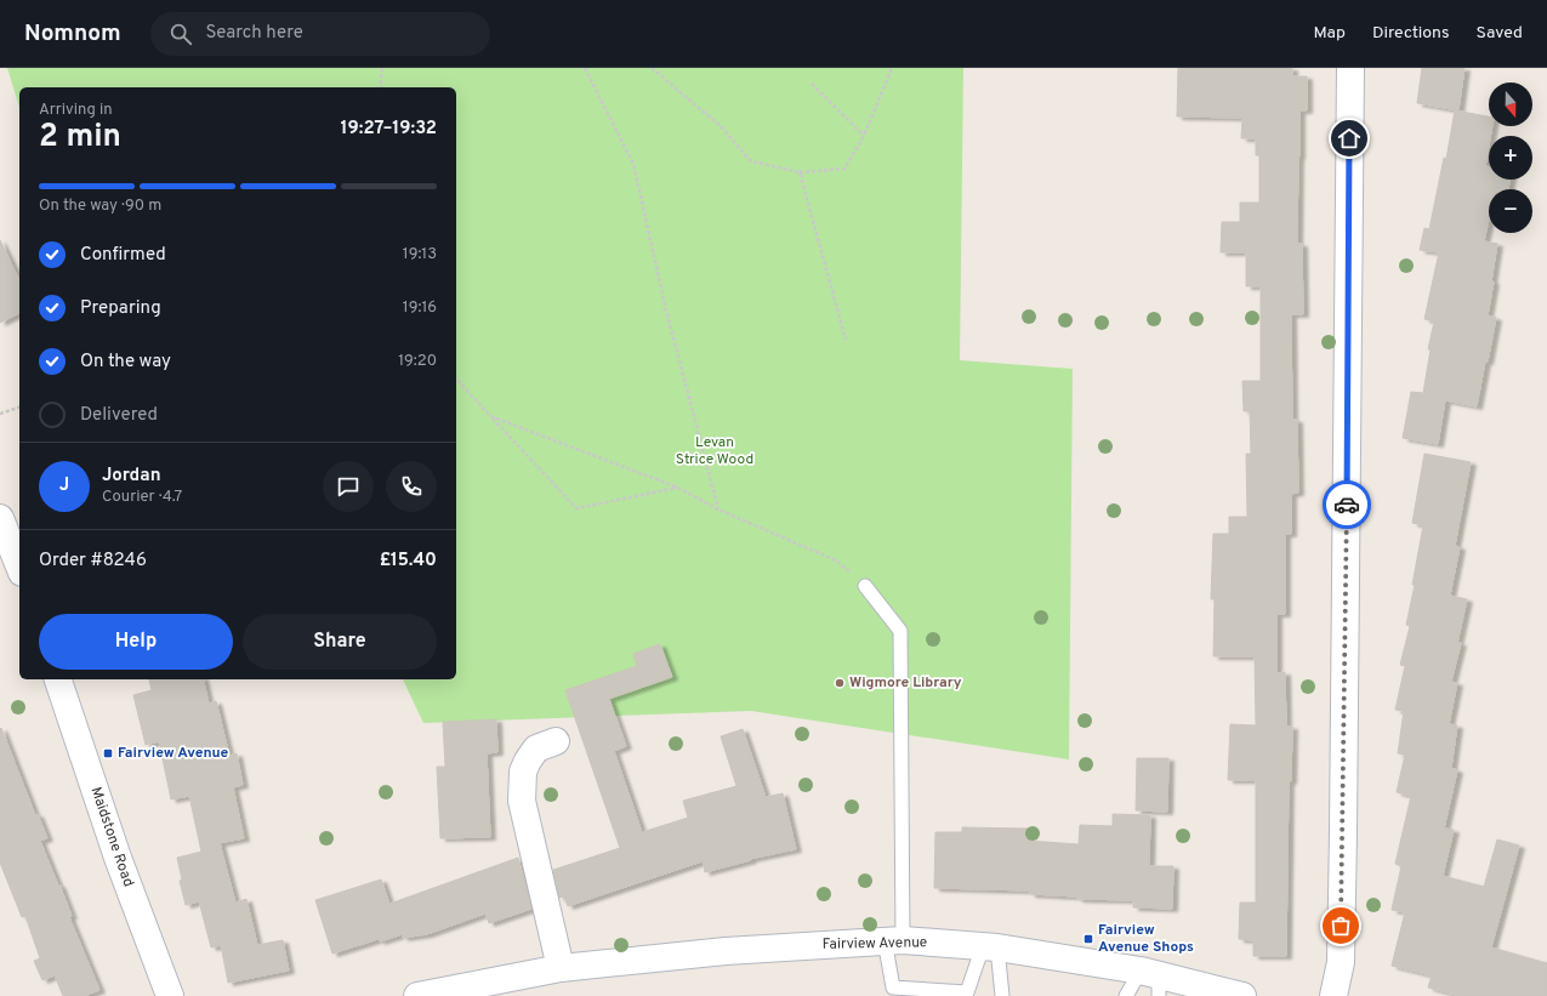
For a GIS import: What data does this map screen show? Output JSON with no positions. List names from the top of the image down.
{
  "streets": {
    "street": ["Maidstone Road", "Fairview Avenue"]
  },
  "parks": ["Levan Strice Wood"],
  "places": {
    "other": ["Wigmore Library"],
    "transit": ["Fairview Avenue", "Fairview Avenue Shops"]
  },
  "north": "bottom",
  "page": {
    "header": "Nomnom",
    "search": "Search here",
    "nav": ["Map", "Directions", "Saved"],
    "map_buttons": ["+", "−"],
    "heading": ["2 min", "Arriving in", "19:27–19:32"],
    "panel": [
      "Jordan",
      "Courier · 4.7",
      "Order #8246",
      "£15.40"
    ],
    "bar": "On the way · 90 m",
    "list": [
      ["Confirmed", "19:13"],
      ["Preparing", "19:16"],
      ["On the way", "19:20"],
      "Delivered"
    ],
    "round": "J",
    "buttons": ["Help", "Share"]
  }
}
